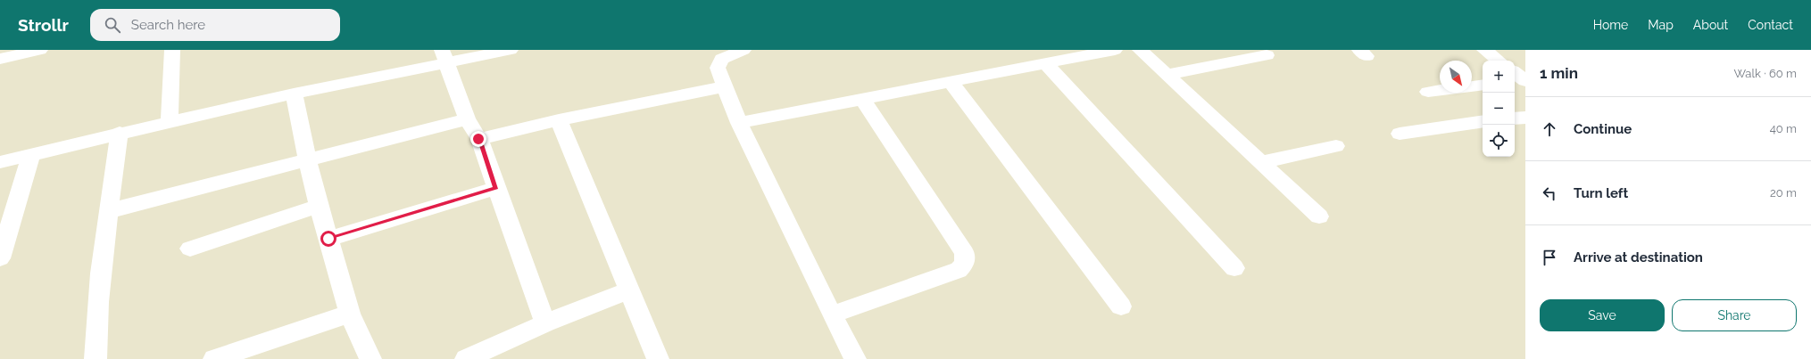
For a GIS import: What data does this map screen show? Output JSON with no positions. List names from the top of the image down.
{
  "north": "bottom right",
  "page": {
    "header": "Strollr",
    "search": "Search here",
    "nav": [
      "Home",
      "Map",
      "About",
      "Contact"
    ],
    "heading": ["1 min", "Walk · 60 m"],
    "map_buttons": ["+", "−"],
    "list": [
      ["Continue", "40 m"],
      ["Turn left", "20 m"],
      "Arrive at destination"
    ],
    "buttons": ["Save", "Share"]
  }
}
